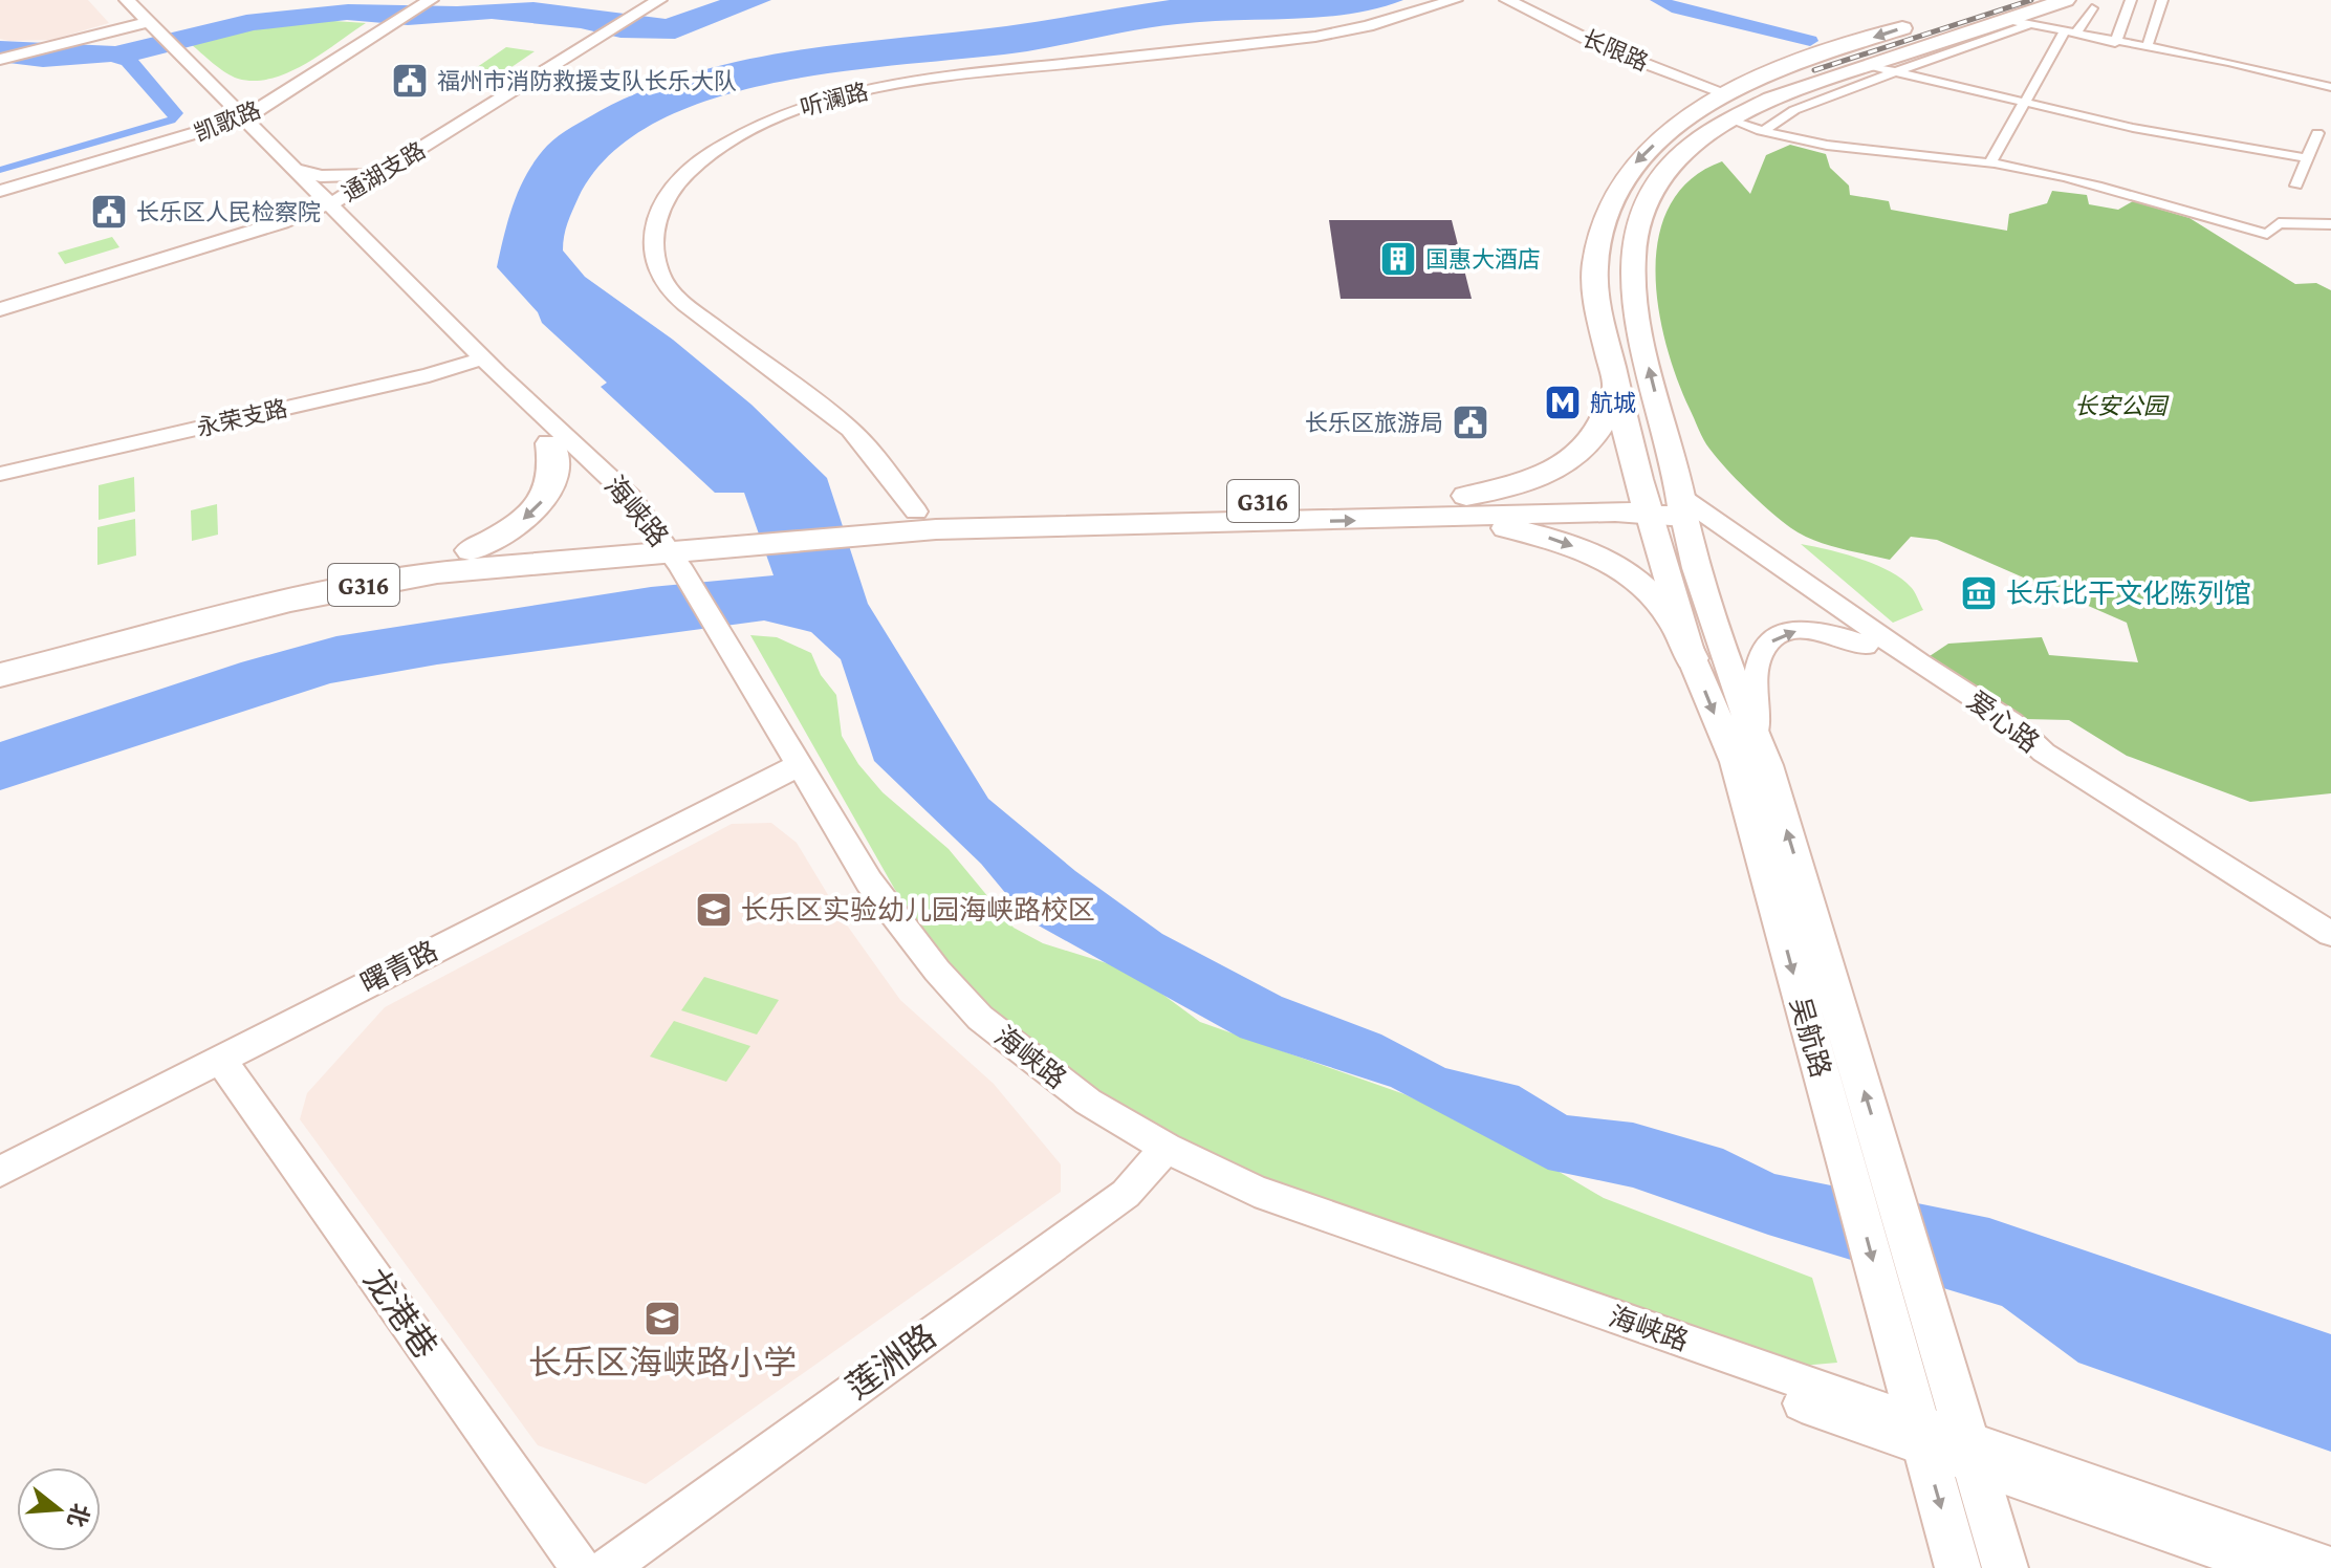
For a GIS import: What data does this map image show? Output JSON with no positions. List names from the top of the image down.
{
  "streets": {
    "highway": ["G316"],
    "main road": ["吴航路"],
    "street": [
      "长限路",
      "听澜路",
      "凯歌路",
      "通湖支路",
      "永荣支路",
      "海峡路",
      "爱心路",
      "曙青路",
      "龙港巷",
      "莲洲路"
    ]
  },
  "crossings": [
    ["听澜路", "G316"],
    ["凯歌路", "海峡路"],
    ["通湖支路", "海峡路"],
    ["永荣支路", "海峡路"],
    ["G316", "海峡路"],
    ["G316", "爱心路"],
    ["G316", "吴航路"],
    ["海峡路", "曙青路"],
    ["海峡路", "吴航路"],
    ["海峡路", "莲洲路"],
    ["爱心路", "吴航路"],
    ["曙青路", "龙港巷"]
  ],
  "parks": ["长安公园"],
  "places": {
    "public building": ["福州市消防救援支队长乐大队", "长乐区人民检察院", "长乐区旅游局"],
    "building": ["国惠大酒店"],
    "metro station": ["航城"],
    "museum": ["长乐比干文化陈列馆"],
    "school or university": ["长乐区实验幼儿园海峡路校区", "长乐区海峡路小学"]
  },
  "north": "right"
}
